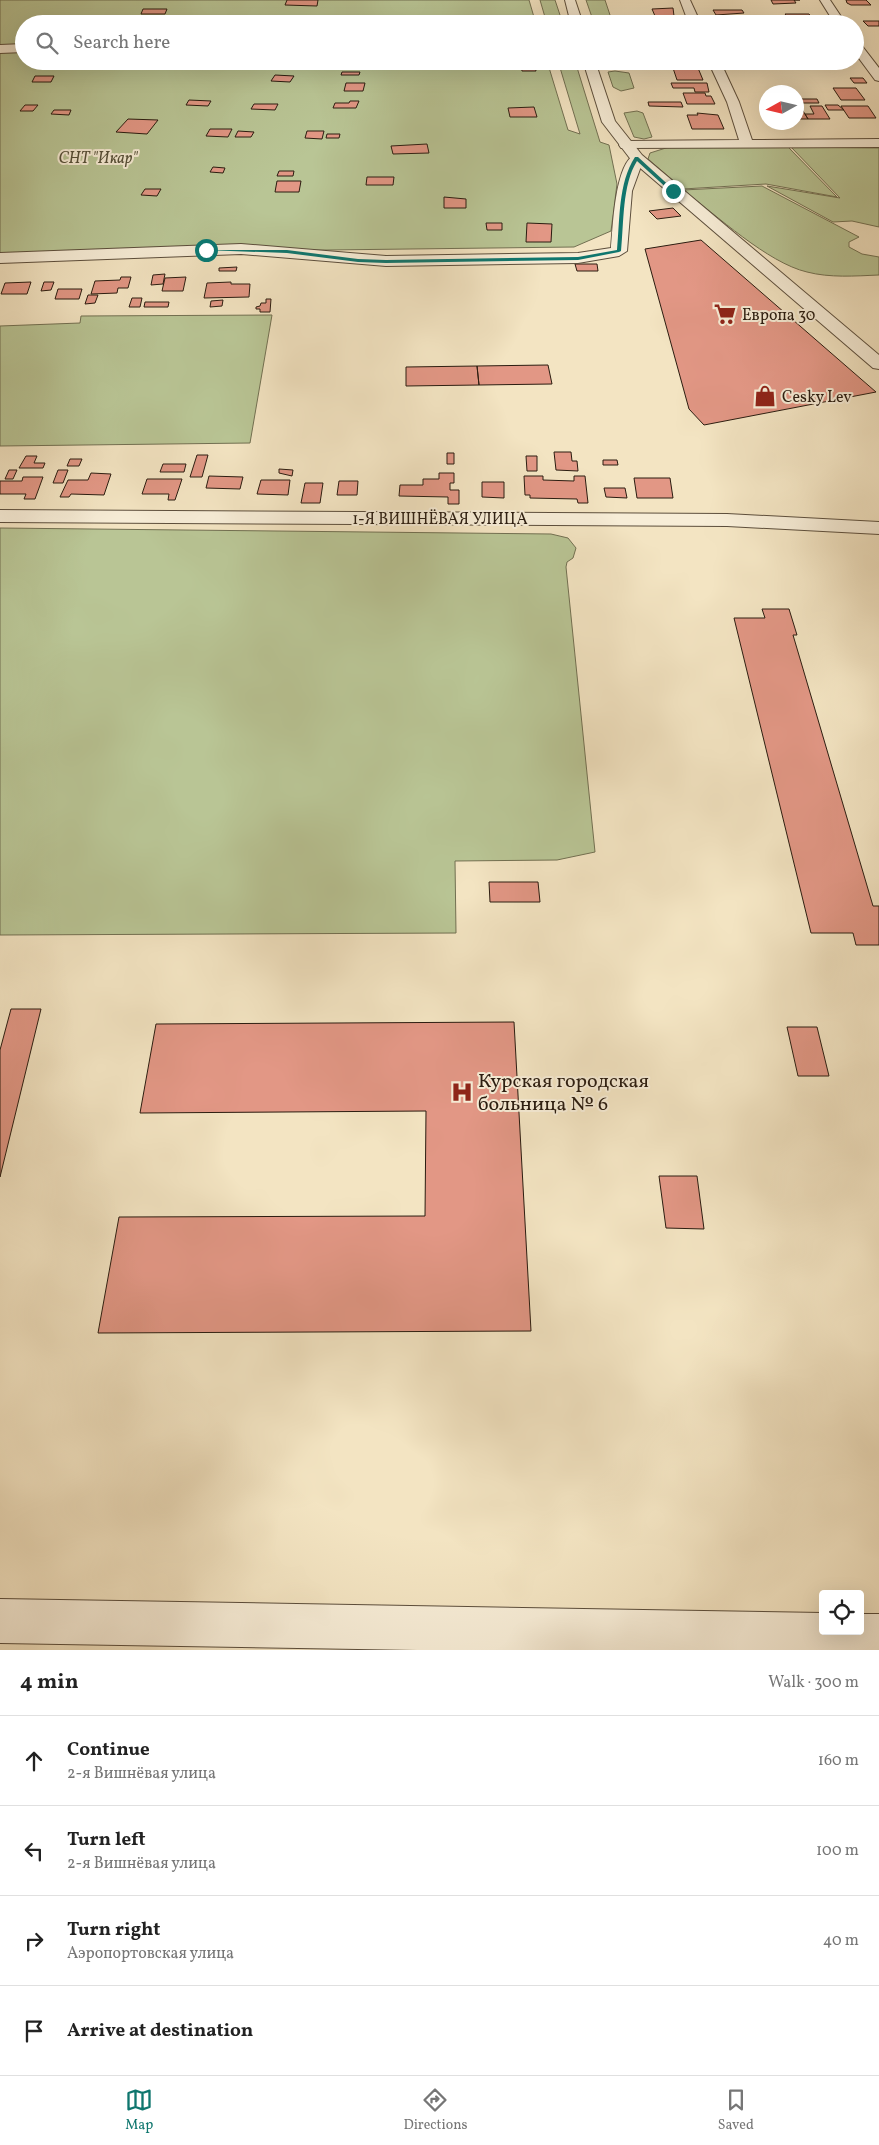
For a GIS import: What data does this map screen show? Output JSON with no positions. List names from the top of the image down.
{
  "streets": {
    "street": ["1-Я ВИШНЁВАЯ УЛИЦА"]
  },
  "parks": ["СНТ \"Икар\""],
  "places": {
    "supermarket": ["Европа 30"],
    "shop": ["Cesky Lev"],
    "hospital": ["Курская городская больница № 6"]
  },
  "north": "left",
  "page": {
    "search": "Search here",
    "heading": ["4 min", "Walk · 300 m"],
    "list": [
      ["Continue", "2-я Вишнёвая улица", "160 m"],
      ["Turn left", "2-я Вишнёвая улица", "100 m"],
      ["Turn right", "Аэропортовская улица", "40 m"],
      "Arrive at destination"
    ],
    "nav": ["Map", "Directions", "Saved"]
  }
}
